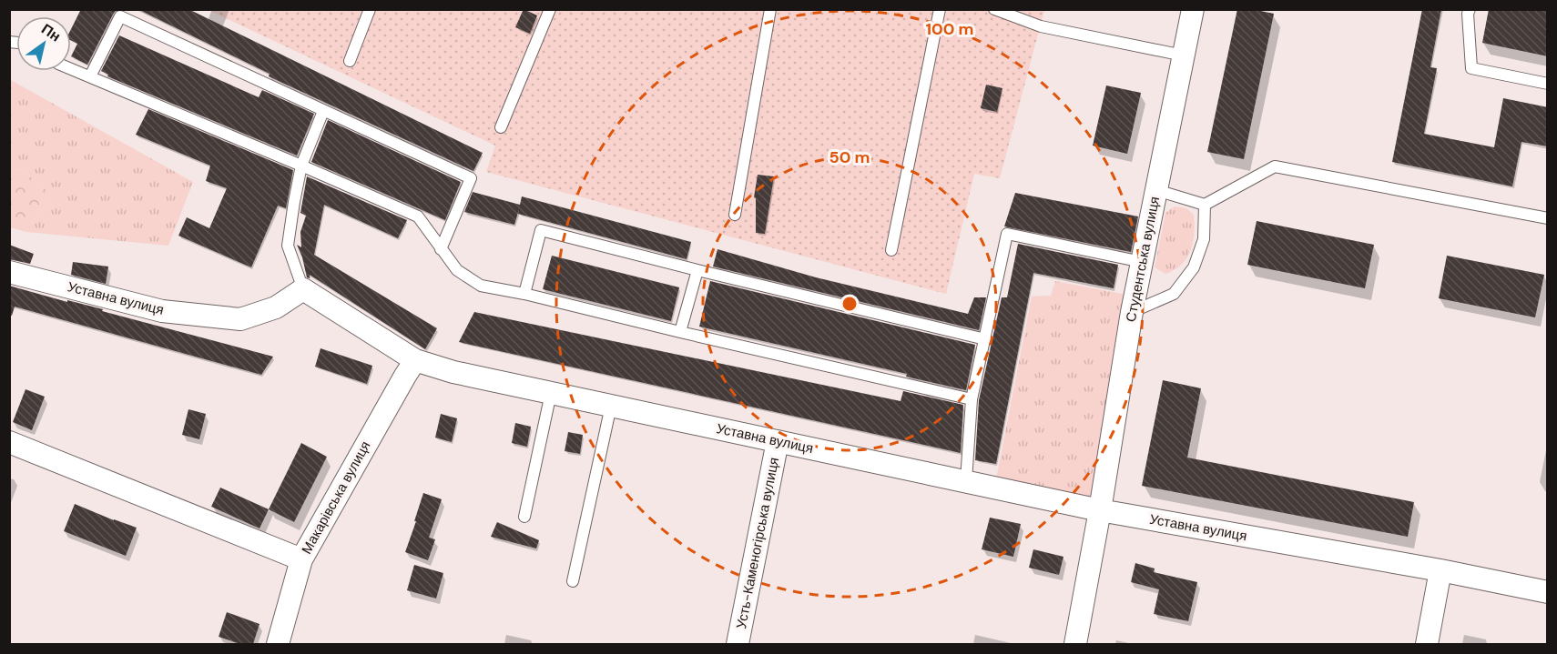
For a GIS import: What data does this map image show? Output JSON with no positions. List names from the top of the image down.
{
  "streets": {
    "street": [
      "Студентська вулиця",
      "Уставна вулиця",
      "Макарівська вулиця",
      "Усть-Каменогірська вулиця"
    ]
  },
  "crossings": [
    ["Студентська вулиця", "Уставна вулиця"],
    ["Уставна вулиця", "Макарівська вулиця"],
    ["Уставна вулиця", "Усть-Каменогірська вулиця"]
  ],
  "north": "top right",
  "rings": ["100 m", "50 m"]
}
